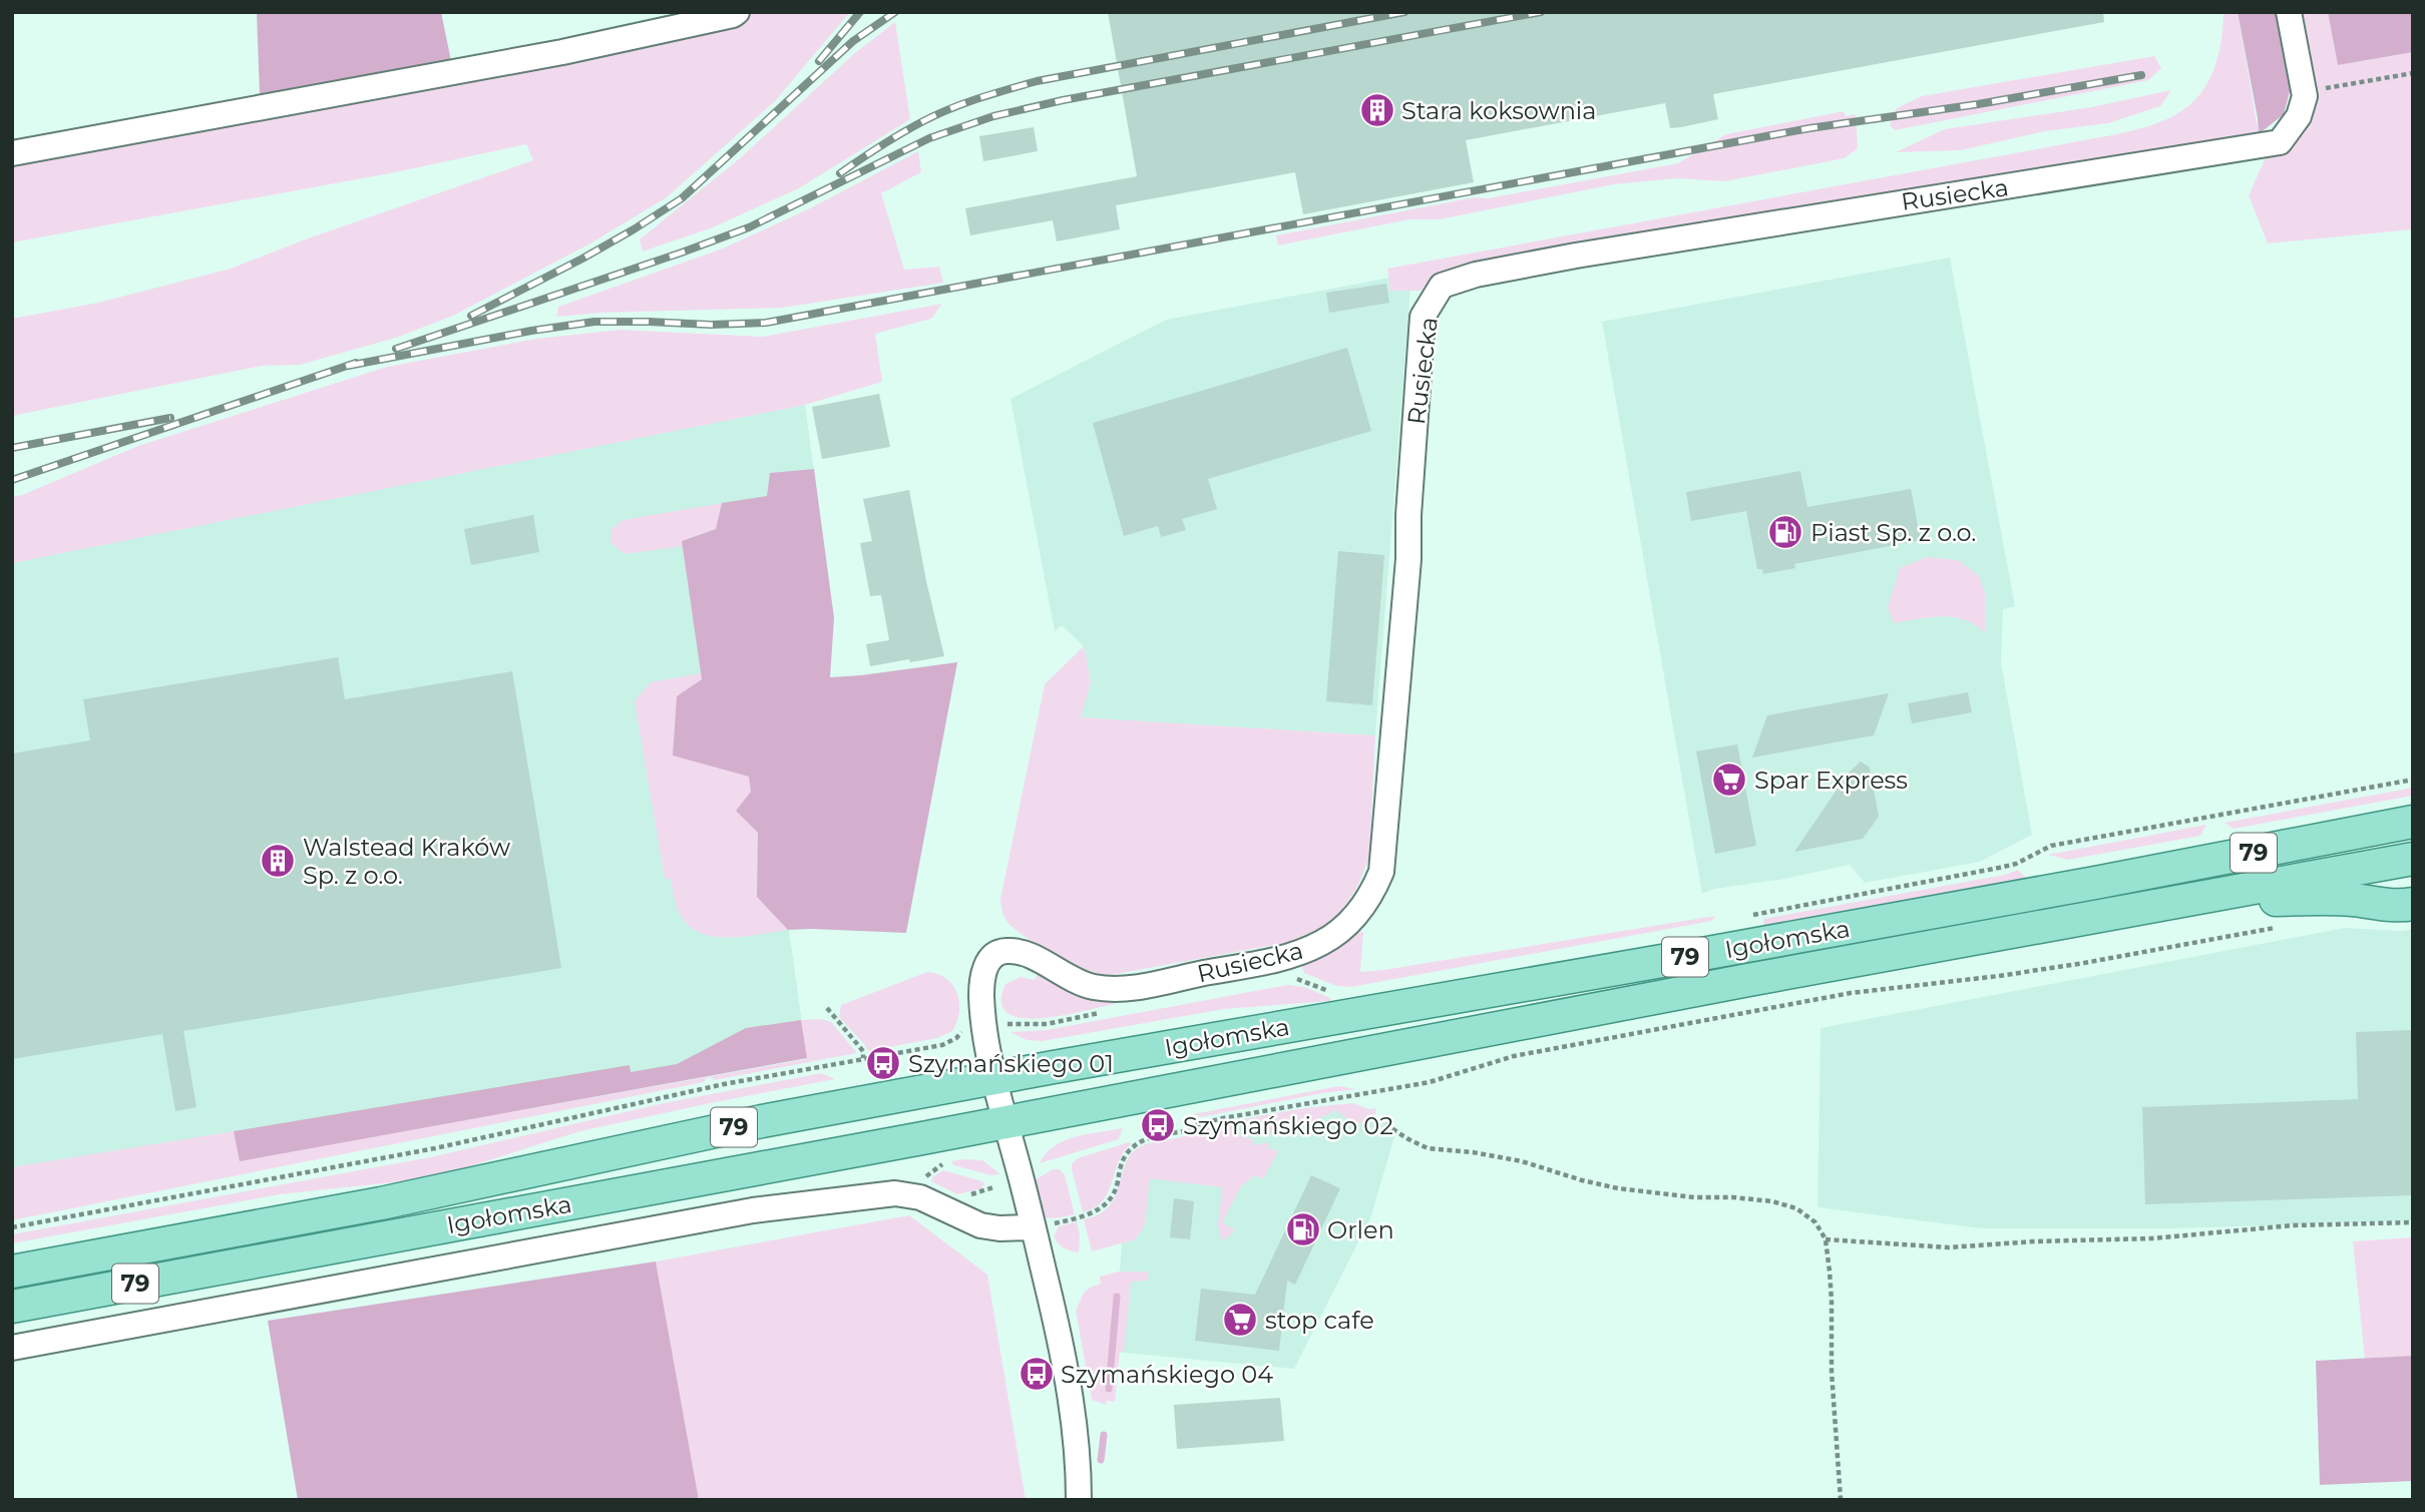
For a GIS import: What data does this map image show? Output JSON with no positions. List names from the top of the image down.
{
  "streets": {
    "main road": ["79", "Igołomska"],
    "street": ["Rusiecka"]
  },
  "crossings": [
    ["Rusiecka", "Igołomska"]
  ],
  "places": {
    "building": ["Stara koksownia", "Walstead Kraków Sp. z o.o."],
    "fuel station": ["Piast Sp. z o.o.", "Orlen"],
    "supermarket": ["Spar Express", "stop cafe"],
    "bus stop": ["Szymańskiego 01", "Szymańskiego 02", "Szymańskiego 04"]
  }
}
